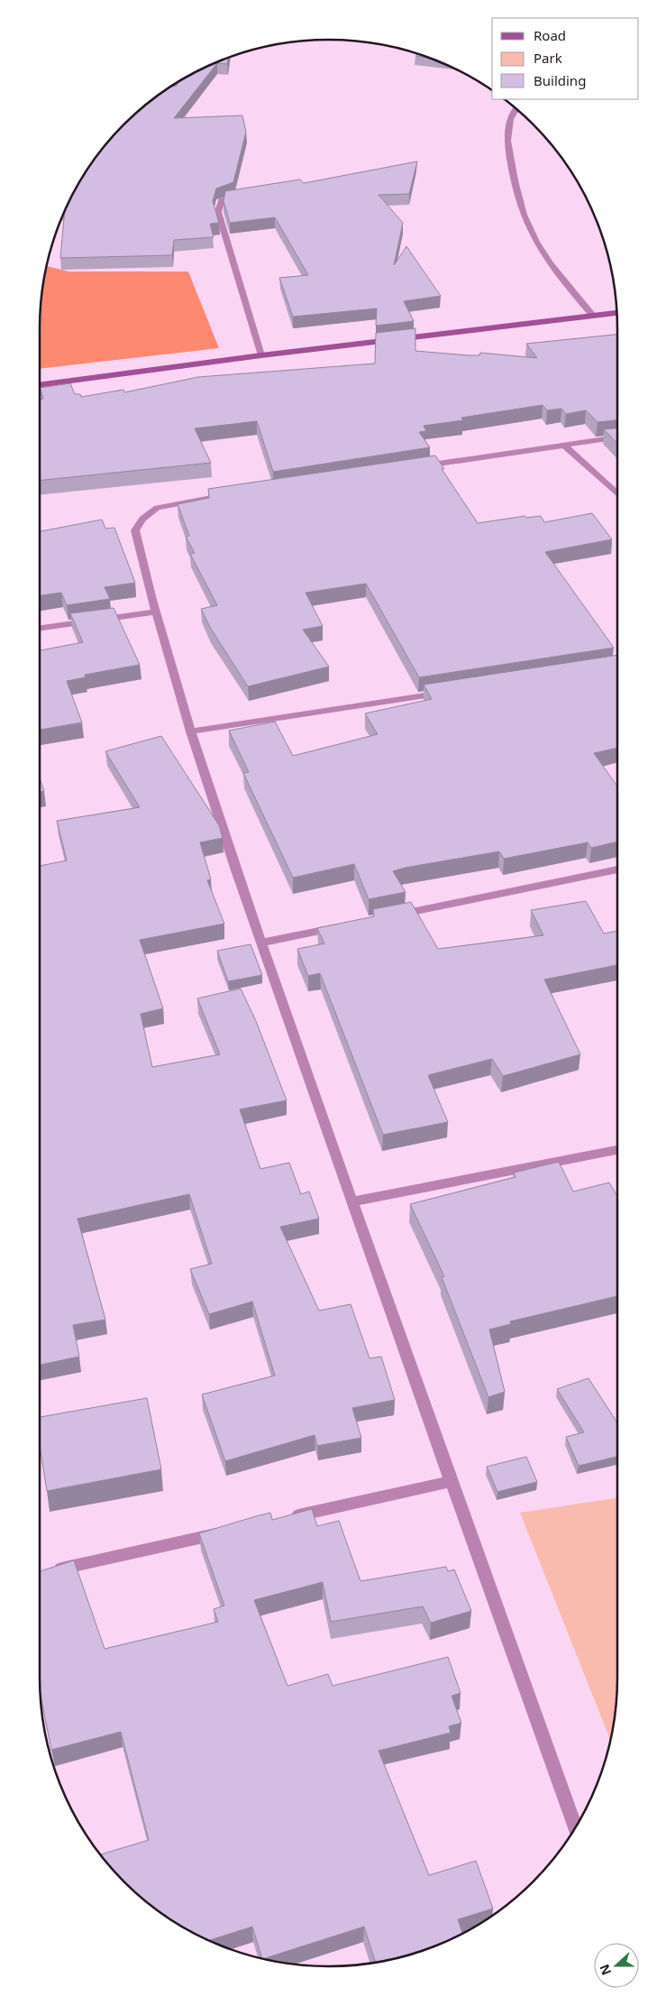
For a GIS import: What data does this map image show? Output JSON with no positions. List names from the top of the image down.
{
  "legend": ["Road", "Park", "Building"],
  "north": "left"
}
